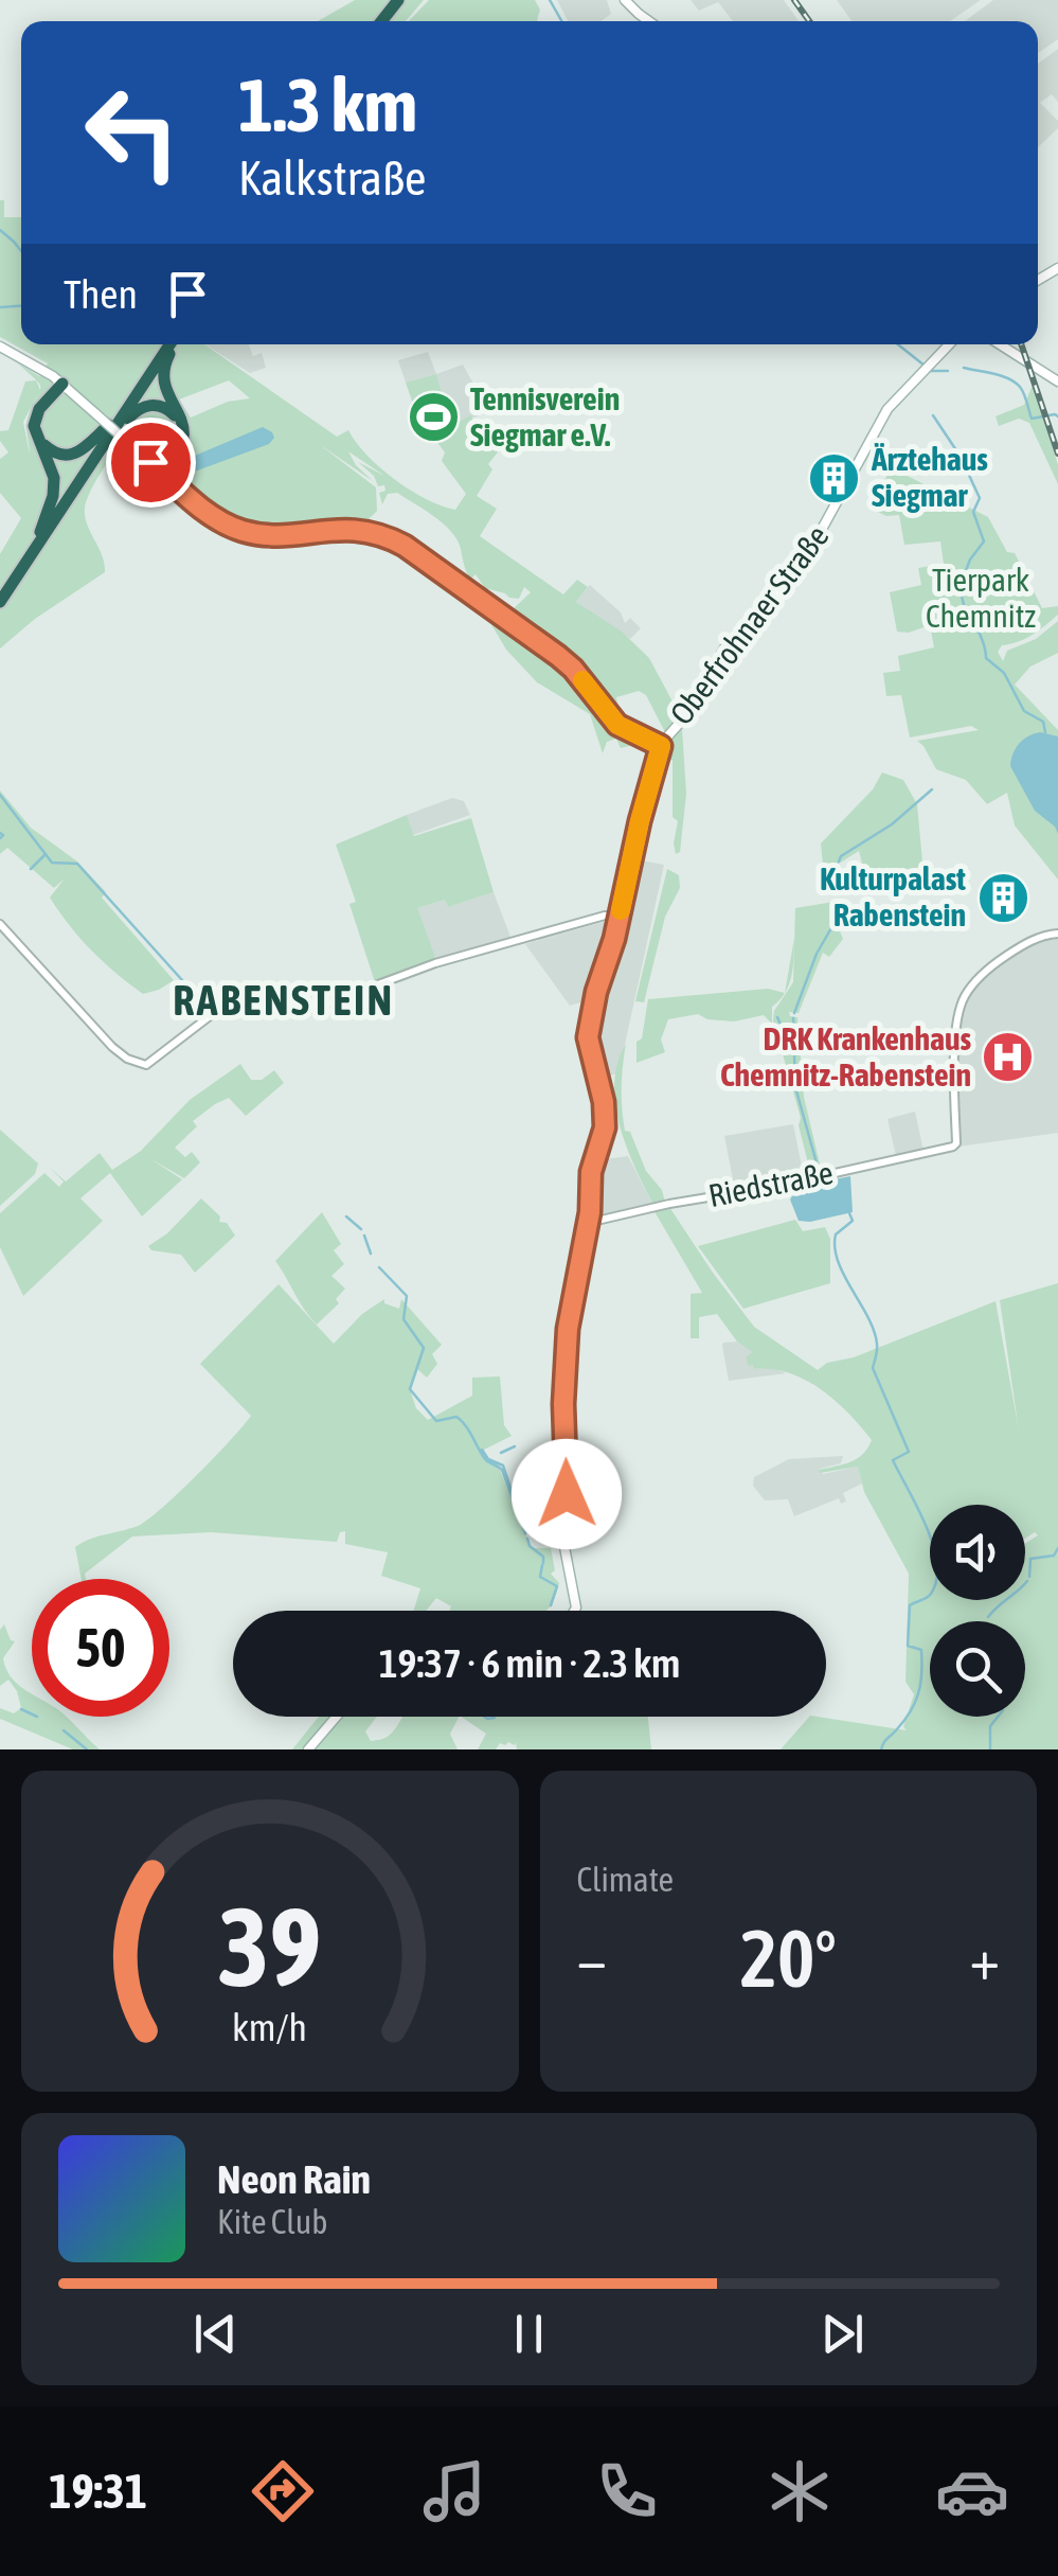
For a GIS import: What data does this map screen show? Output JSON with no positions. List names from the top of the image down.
{
  "streets": {
    "main road": ["Oberfrohnaer Straße"],
    "street": ["Riedstraße"]
  },
  "crossings": [
    ["Oberfrohnaer Straße", "Riedstraße"]
  ],
  "districts": ["RABENSTEIN"],
  "parks": ["Tierpark Chemnitz"],
  "places": {
    "sports": ["Tennisverein Siegmar e.V."],
    "building": ["Ärztehaus Siegmar", "Kulturpalast Rabenstein"],
    "hospital": ["DRK Krankenhaus Chemnitz-Rabenstein"]
  },
  "page": {
    "turn": ["1.3 km", "Kalkstraße"],
    "then": "Then",
    "limit": "50",
    "trip": "19:37 · 6 min · 2.3 km",
    "tile": "Climate",
    "heat": ["−", "20°", "+"],
    "song": ["Neon Rain", "Kite Club"],
    "tabs": "19:31",
    "gauge": ["39", "km/h"]
  }
}
